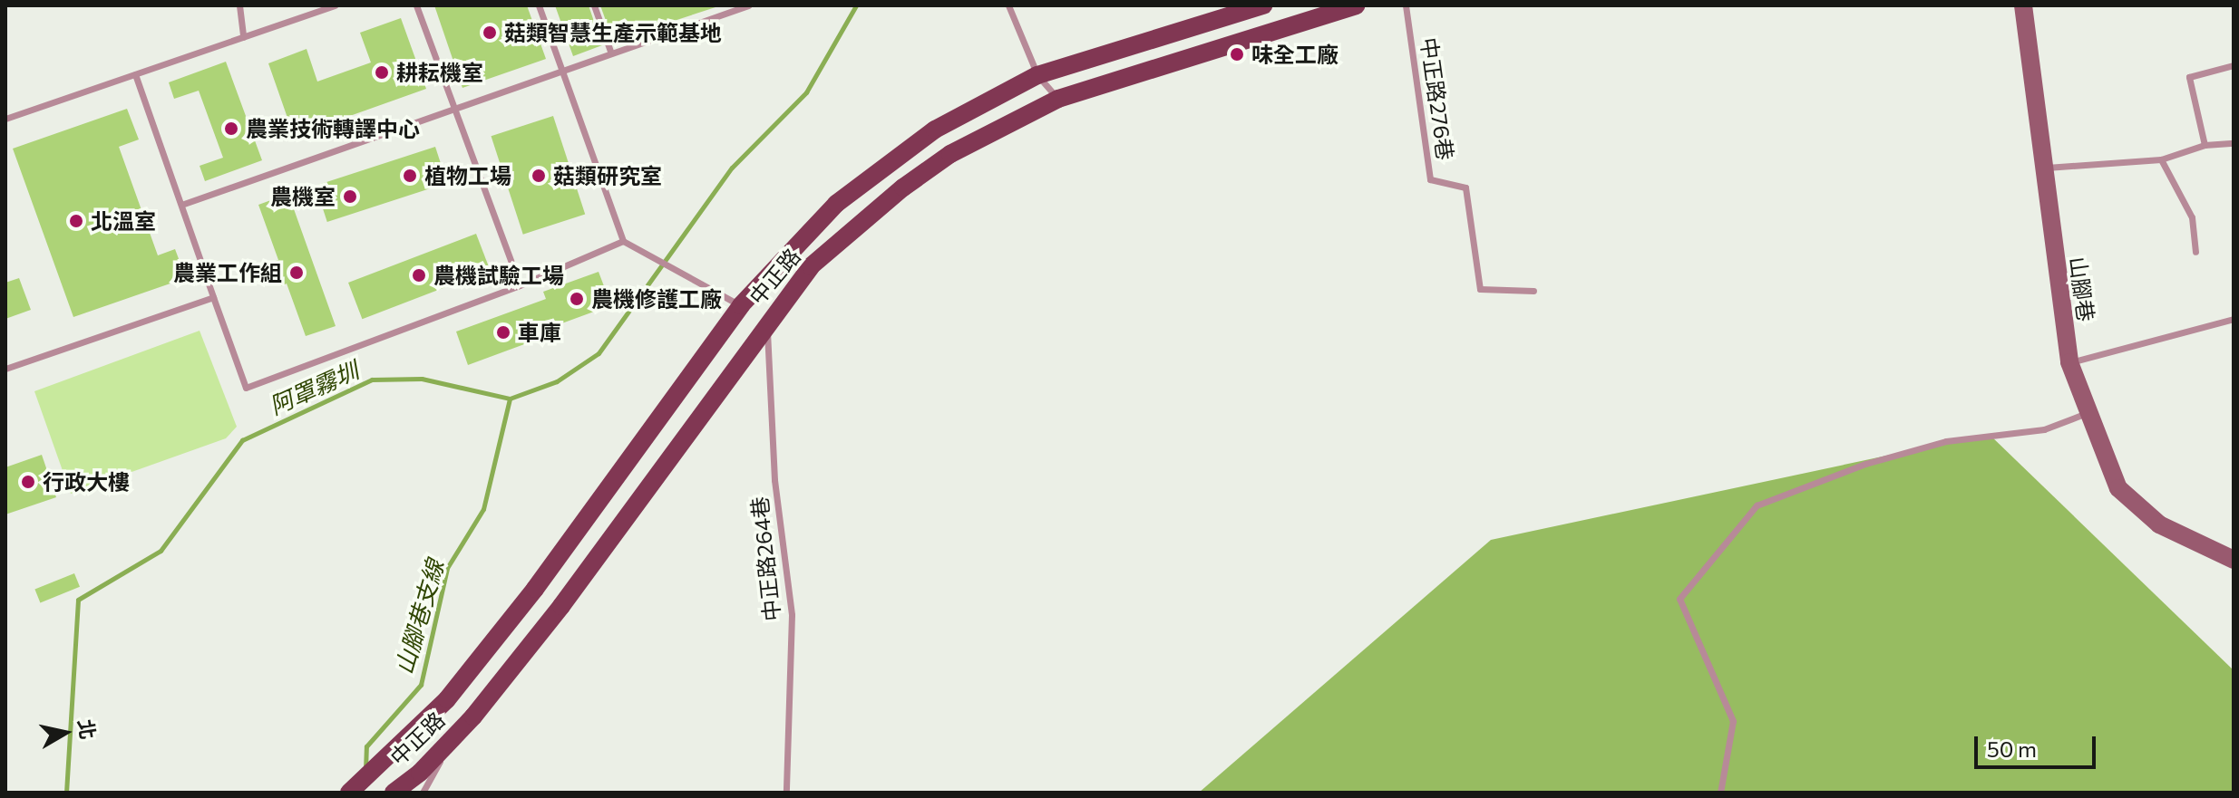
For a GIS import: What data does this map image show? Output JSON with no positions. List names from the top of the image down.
{
  "streets": {
    "main road": ["中正路"],
    "street": ["山腳巷"],
    "lane": ["中正路276巷", "中正路264巷"]
  },
  "crossings": [
    ["中正路", "中正路264巷"]
  ],
  "water": ["阿罩霧圳", "山腳巷支線"],
  "places": [
    "菇類智慧生產示範基地",
    "味全工廠",
    "耕耘機室",
    "農業技術轉譯中心",
    "植物工場",
    "菇類研究室",
    "農機室",
    "北溫室",
    "農業工作組",
    "農機試驗工場",
    "農機修護工廠",
    "車庫",
    "行政大樓"
  ],
  "scale_bar": "50 m",
  "north": "right"
}
